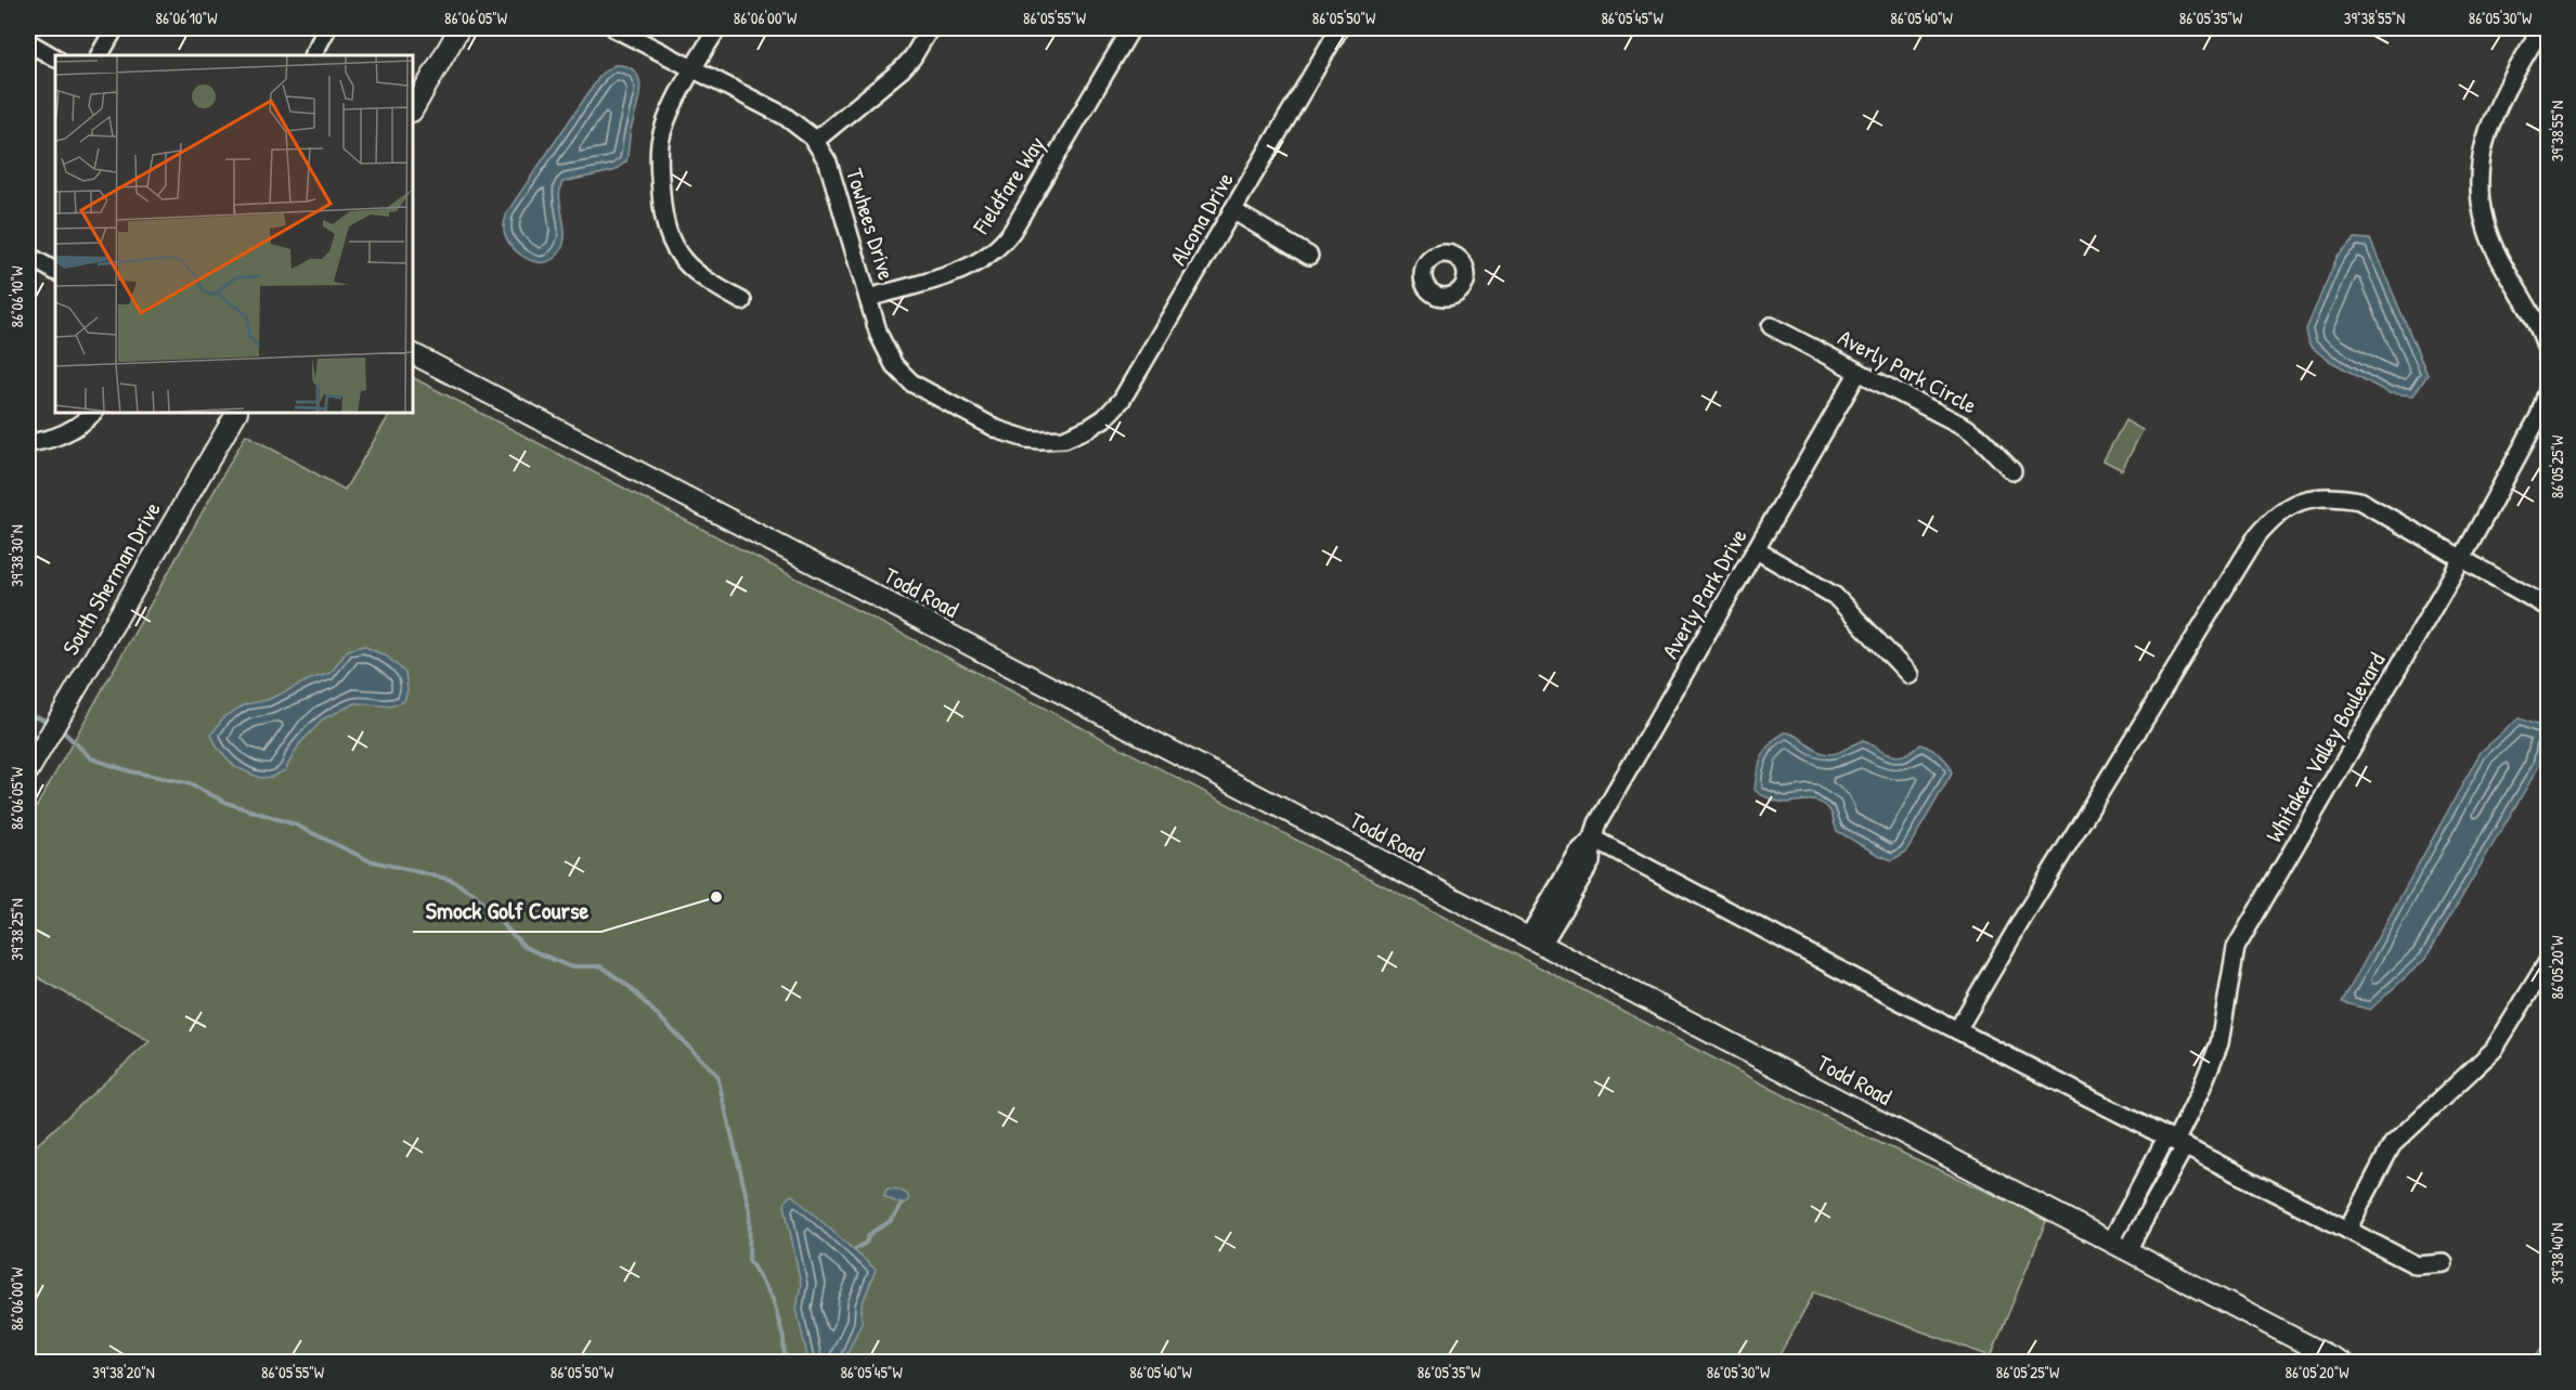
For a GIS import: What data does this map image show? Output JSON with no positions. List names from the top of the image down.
{
  "streets": {
    "street": [
      "Fieldfare Way",
      "Alcona Drive",
      "Towhees Drive",
      "Averly Park Circle",
      "South Sherman Drive",
      "Todd Road",
      "Averly Park Drive",
      "Whitaker Valley Boulevard"
    ]
  },
  "crossings": [
    ["Fieldfare Way", "Towhees Drive"],
    ["Alcona Drive", "Towhees Drive"],
    ["Averly Park Circle", "Averly Park Drive"],
    ["Todd Road", "Averly Park Drive"],
    ["Todd Road", "Whitaker Valley Boulevard"]
  ],
  "places": ["Smock Golf Course"],
  "coordinates": [
    "86°06'10\"W",
    "86°06'05\"W",
    "86°06'00\"W",
    "86°05'55\"W",
    "86°05'50\"W",
    "86°05'45\"W",
    "86°05'40\"W",
    "86°05'35\"W",
    "39°38'55\"N",
    "86°05'30\"W",
    "86°05'25\"W",
    "39°38'30\"N",
    "39°38'25\"N",
    "86°05'20\"W",
    "39°38'40\"N",
    "39°38'20\"N"
  ]
}
